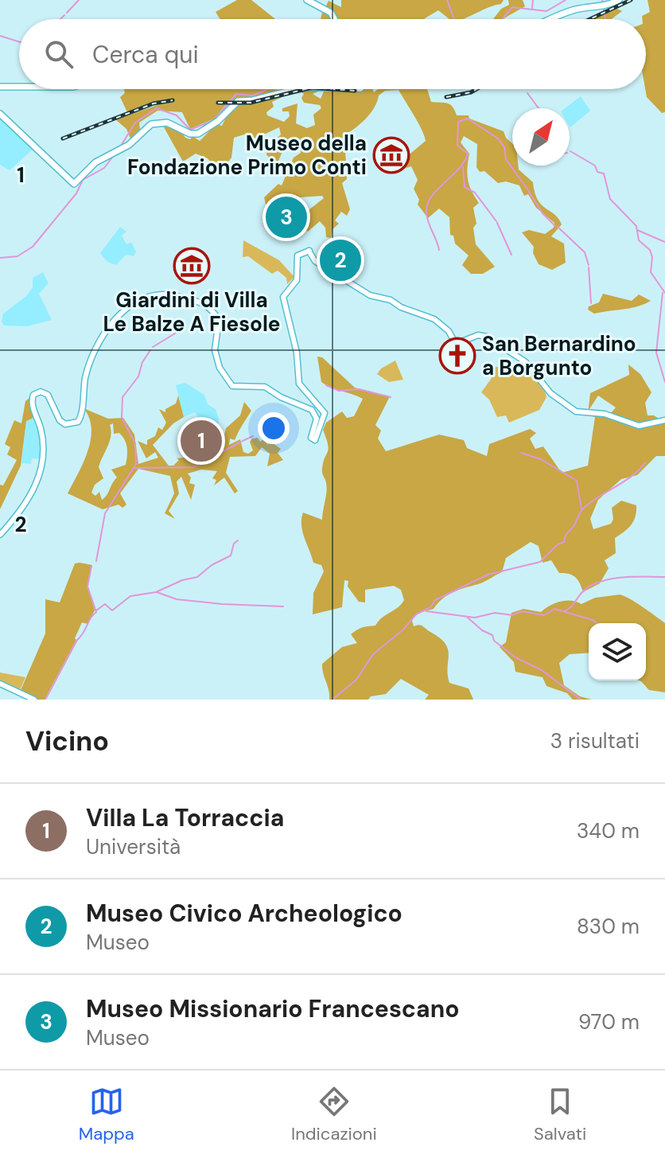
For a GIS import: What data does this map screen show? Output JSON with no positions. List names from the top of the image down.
{
  "places": {
    "museum": ["Museo della Fondazione Primo Conti", "Giardini di Villa Le Balze A Fiesole"],
    "church": ["San Bernardino a Borgunto"]
  },
  "north": "top right",
  "page": {
    "search": "Cerca qui",
    "pins": ["3", "2", "1"],
    "heading": ["Vicino", "3 risultati"],
    "list": [
      {
        "mark": "1",
        "name": "Villa La Torraccia",
        "note": "Università",
        "value": "340 m"
      },
      {
        "mark": "2",
        "name": "Museo Civico Archeologico",
        "note": "Museo",
        "value": "830 m"
      },
      {
        "mark": "3",
        "name": "Museo Missionario Francescano",
        "note": "Museo",
        "value": "970 m"
      }
    ],
    "nav": ["Mappa", "Indicazioni", "Salvati"]
  },
  "grid": {
    "rows": ["1", "2"]
  }
}
